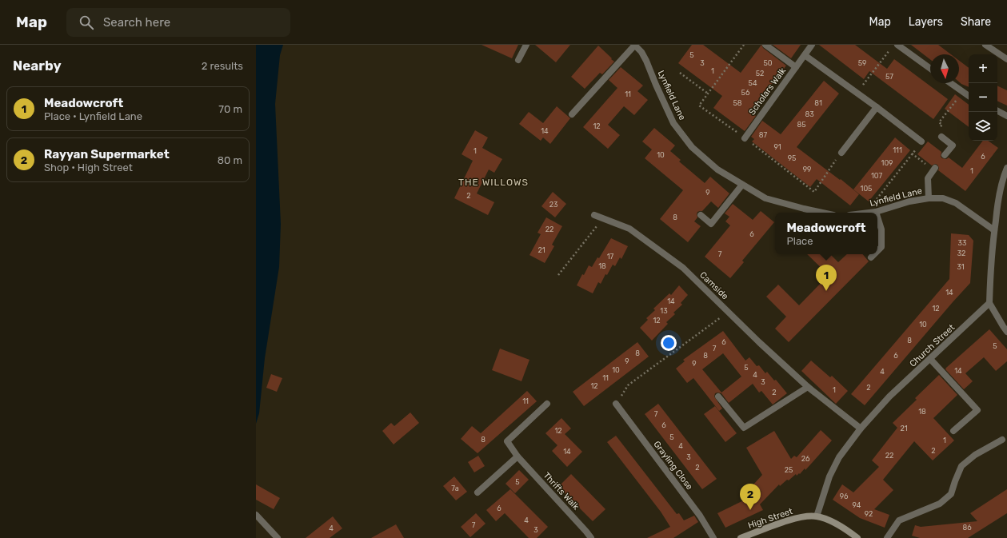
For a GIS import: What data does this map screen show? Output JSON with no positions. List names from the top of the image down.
{
  "streets": {
    "street": [
      "Scholars Walk",
      "Lynfield Lane",
      "Camside",
      "Church Street",
      "Grayling Close",
      "Thrifts Walk",
      "High Street"
    ]
  },
  "crossings": [
    ["Camside", "Church Street"],
    ["Church Street", "High Street"]
  ],
  "districts": ["THE WILLOWS"],
  "house_numbers": [
    "5",
    "3",
    "50",
    "59",
    "1",
    "52",
    "57",
    "54",
    "56",
    "11",
    "58",
    "81",
    "83",
    "85",
    "12",
    "14",
    "87",
    "91",
    "111",
    "1",
    "10",
    "6",
    "95",
    "109",
    "99",
    "1",
    "107",
    "105",
    "9",
    "2",
    "23",
    "8",
    "22",
    "6",
    "33",
    "21",
    "32",
    "7",
    "17",
    "18",
    "31",
    "14",
    "14",
    "12",
    "13",
    "12",
    "10",
    "8",
    "6",
    "5",
    "7",
    "8",
    "8",
    "6",
    "9",
    "9",
    "5",
    "10",
    "14",
    "4",
    "4",
    "11",
    "3",
    "12",
    "2",
    "1",
    "2",
    "11",
    "18",
    "7",
    "6",
    "21",
    "12",
    "5",
    "8",
    "1",
    "4",
    "2",
    "14",
    "22",
    "3",
    "26",
    "2",
    "25",
    "5",
    "7a",
    "96",
    "94",
    "6",
    "92",
    "4",
    "7",
    "86",
    "4",
    "3"
  ],
  "north": "bottom",
  "page": {
    "header": "Map",
    "search": "Search here",
    "nav": ["Map", "Layers", "Share"],
    "heading": ["Nearby", "2 results"],
    "map_buttons": ["+", "−"],
    "list": [
      {
        "mark": "1",
        "name": "Meadowcroft",
        "note": "Place · Lynfield Lane",
        "value": "70 m"
      },
      {
        "mark": "2",
        "name": "Rayyan Supermarket",
        "note": "Shop · High Street",
        "value": "80 m"
      }
    ],
    "popup": ["Meadowcroft", "Place"],
    "pins": ["1", "2"]
  }
}
